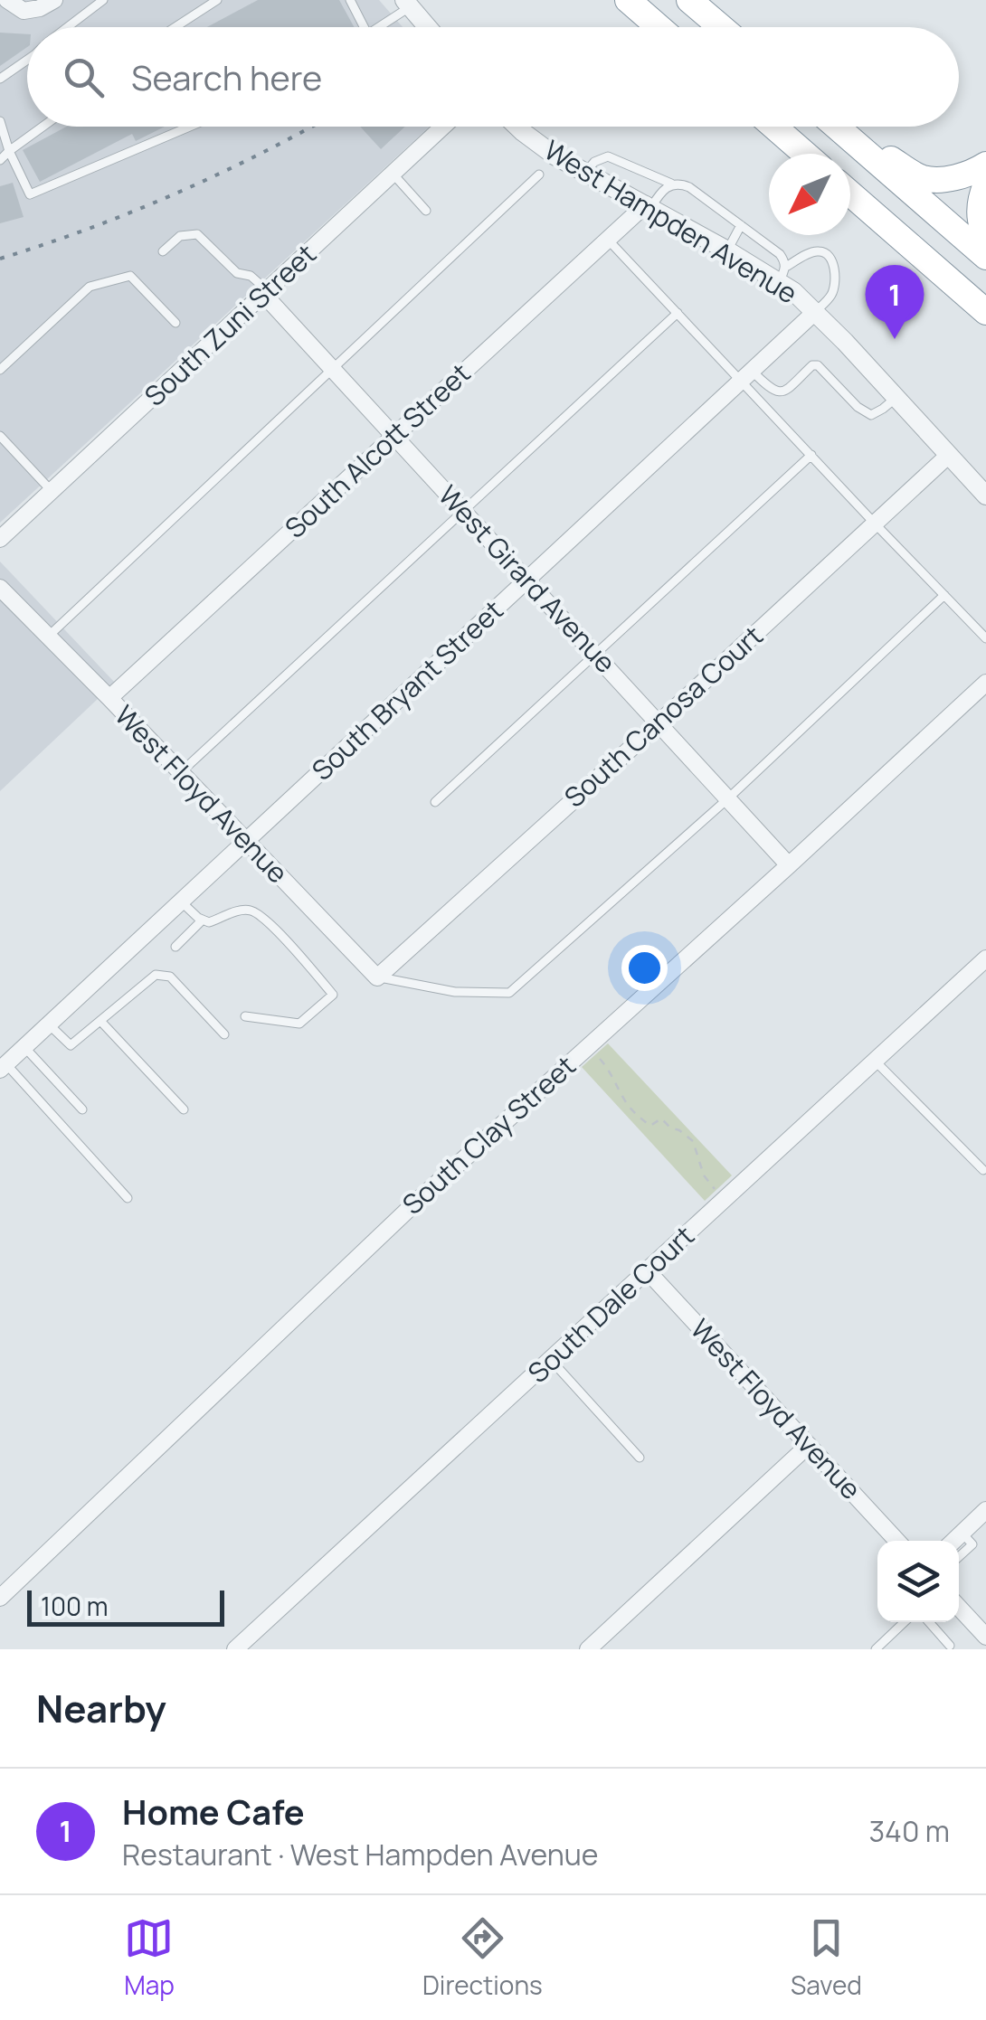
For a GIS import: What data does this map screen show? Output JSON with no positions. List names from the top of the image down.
{
  "streets": {
    "street": [
      "West Hampden Avenue",
      "South Zuni Street",
      "South Alcott Street",
      "West Girard Avenue",
      "South Bryant Street",
      "South Canosa Court",
      "West Floyd Avenue",
      "South Clay Street",
      "South Dale Court"
    ]
  },
  "crossings": [
    ["West Hampden Avenue", "South Alcott Street"],
    ["West Hampden Avenue", "South Bryant Street"],
    ["West Hampden Avenue", "South Canosa Court"],
    ["South Zuni Street", "West Girard Avenue"],
    ["South Alcott Street", "West Girard Avenue"],
    ["South Alcott Street", "West Floyd Avenue"],
    ["West Girard Avenue", "South Bryant Street"],
    ["West Girard Avenue", "South Canosa Court"],
    ["West Girard Avenue", "South Clay Street"],
    ["South Bryant Street", "West Floyd Avenue"],
    ["South Canosa Court", "West Floyd Avenue"],
    ["West Floyd Avenue", "South Dale Court"]
  ],
  "scale_bar": "100 m",
  "north": "bottom left",
  "page": {
    "search": "Search here",
    "pins": "1",
    "scale": "100 m",
    "heading": "Nearby",
    "list": [
      {
        "mark": "1",
        "name": "Home Cafe",
        "note": "Restaurant · West Hampden Avenue",
        "value": "340 m"
      }
    ],
    "nav": ["Map", "Directions", "Saved"]
  }
}
